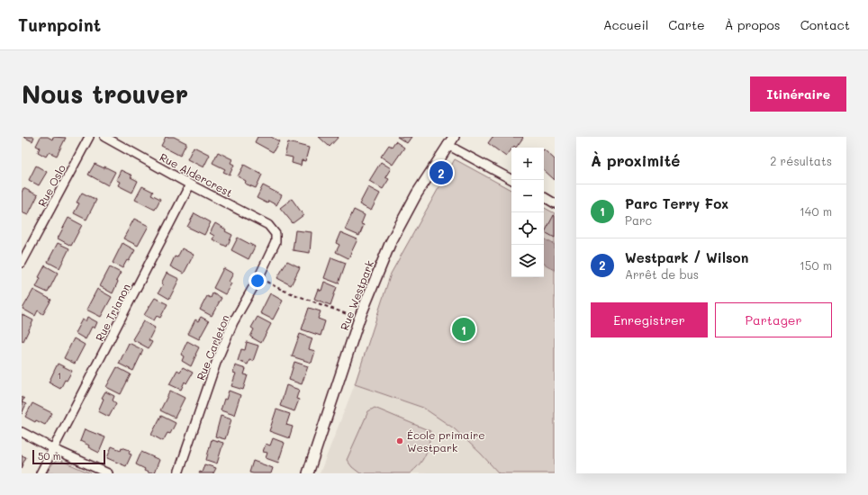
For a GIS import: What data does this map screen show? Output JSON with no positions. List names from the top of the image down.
{
  "streets": {
    "street": [
      "Rue Aldercrest",
      "Rue Oslo",
      "Rue Westpark",
      "Rue Trianon",
      "Rue Carleton"
    ]
  },
  "crossings": [
    ["Rue Aldercrest", "Rue Trianon"],
    ["Rue Aldercrest", "Rue Carleton"]
  ],
  "places": ["École primaire Westpark"],
  "house_numbers": ["1"],
  "scale_bar": "50 m",
  "page": {
    "header": "Turnpoint",
    "nav": [
      "Accueil",
      "Carte",
      "À propos",
      "Contact"
    ],
    "buttons": [
      "Itinéraire",
      ["Enregistrer", "Partager"]
    ],
    "title": "Nous trouver",
    "heading": ["À proximité", "2 résultats"],
    "map_buttons": ["+", "−"],
    "pins": ["2", "1"],
    "list": [
      {
        "mark": "1",
        "name": "Parc Terry Fox",
        "note": "Parc",
        "value": "140 m"
      },
      {
        "mark": "2",
        "name": "Westpark / Wilson",
        "note": "Arrêt de bus",
        "value": "150 m"
      }
    ],
    "scale": "50 m"
  }
}
